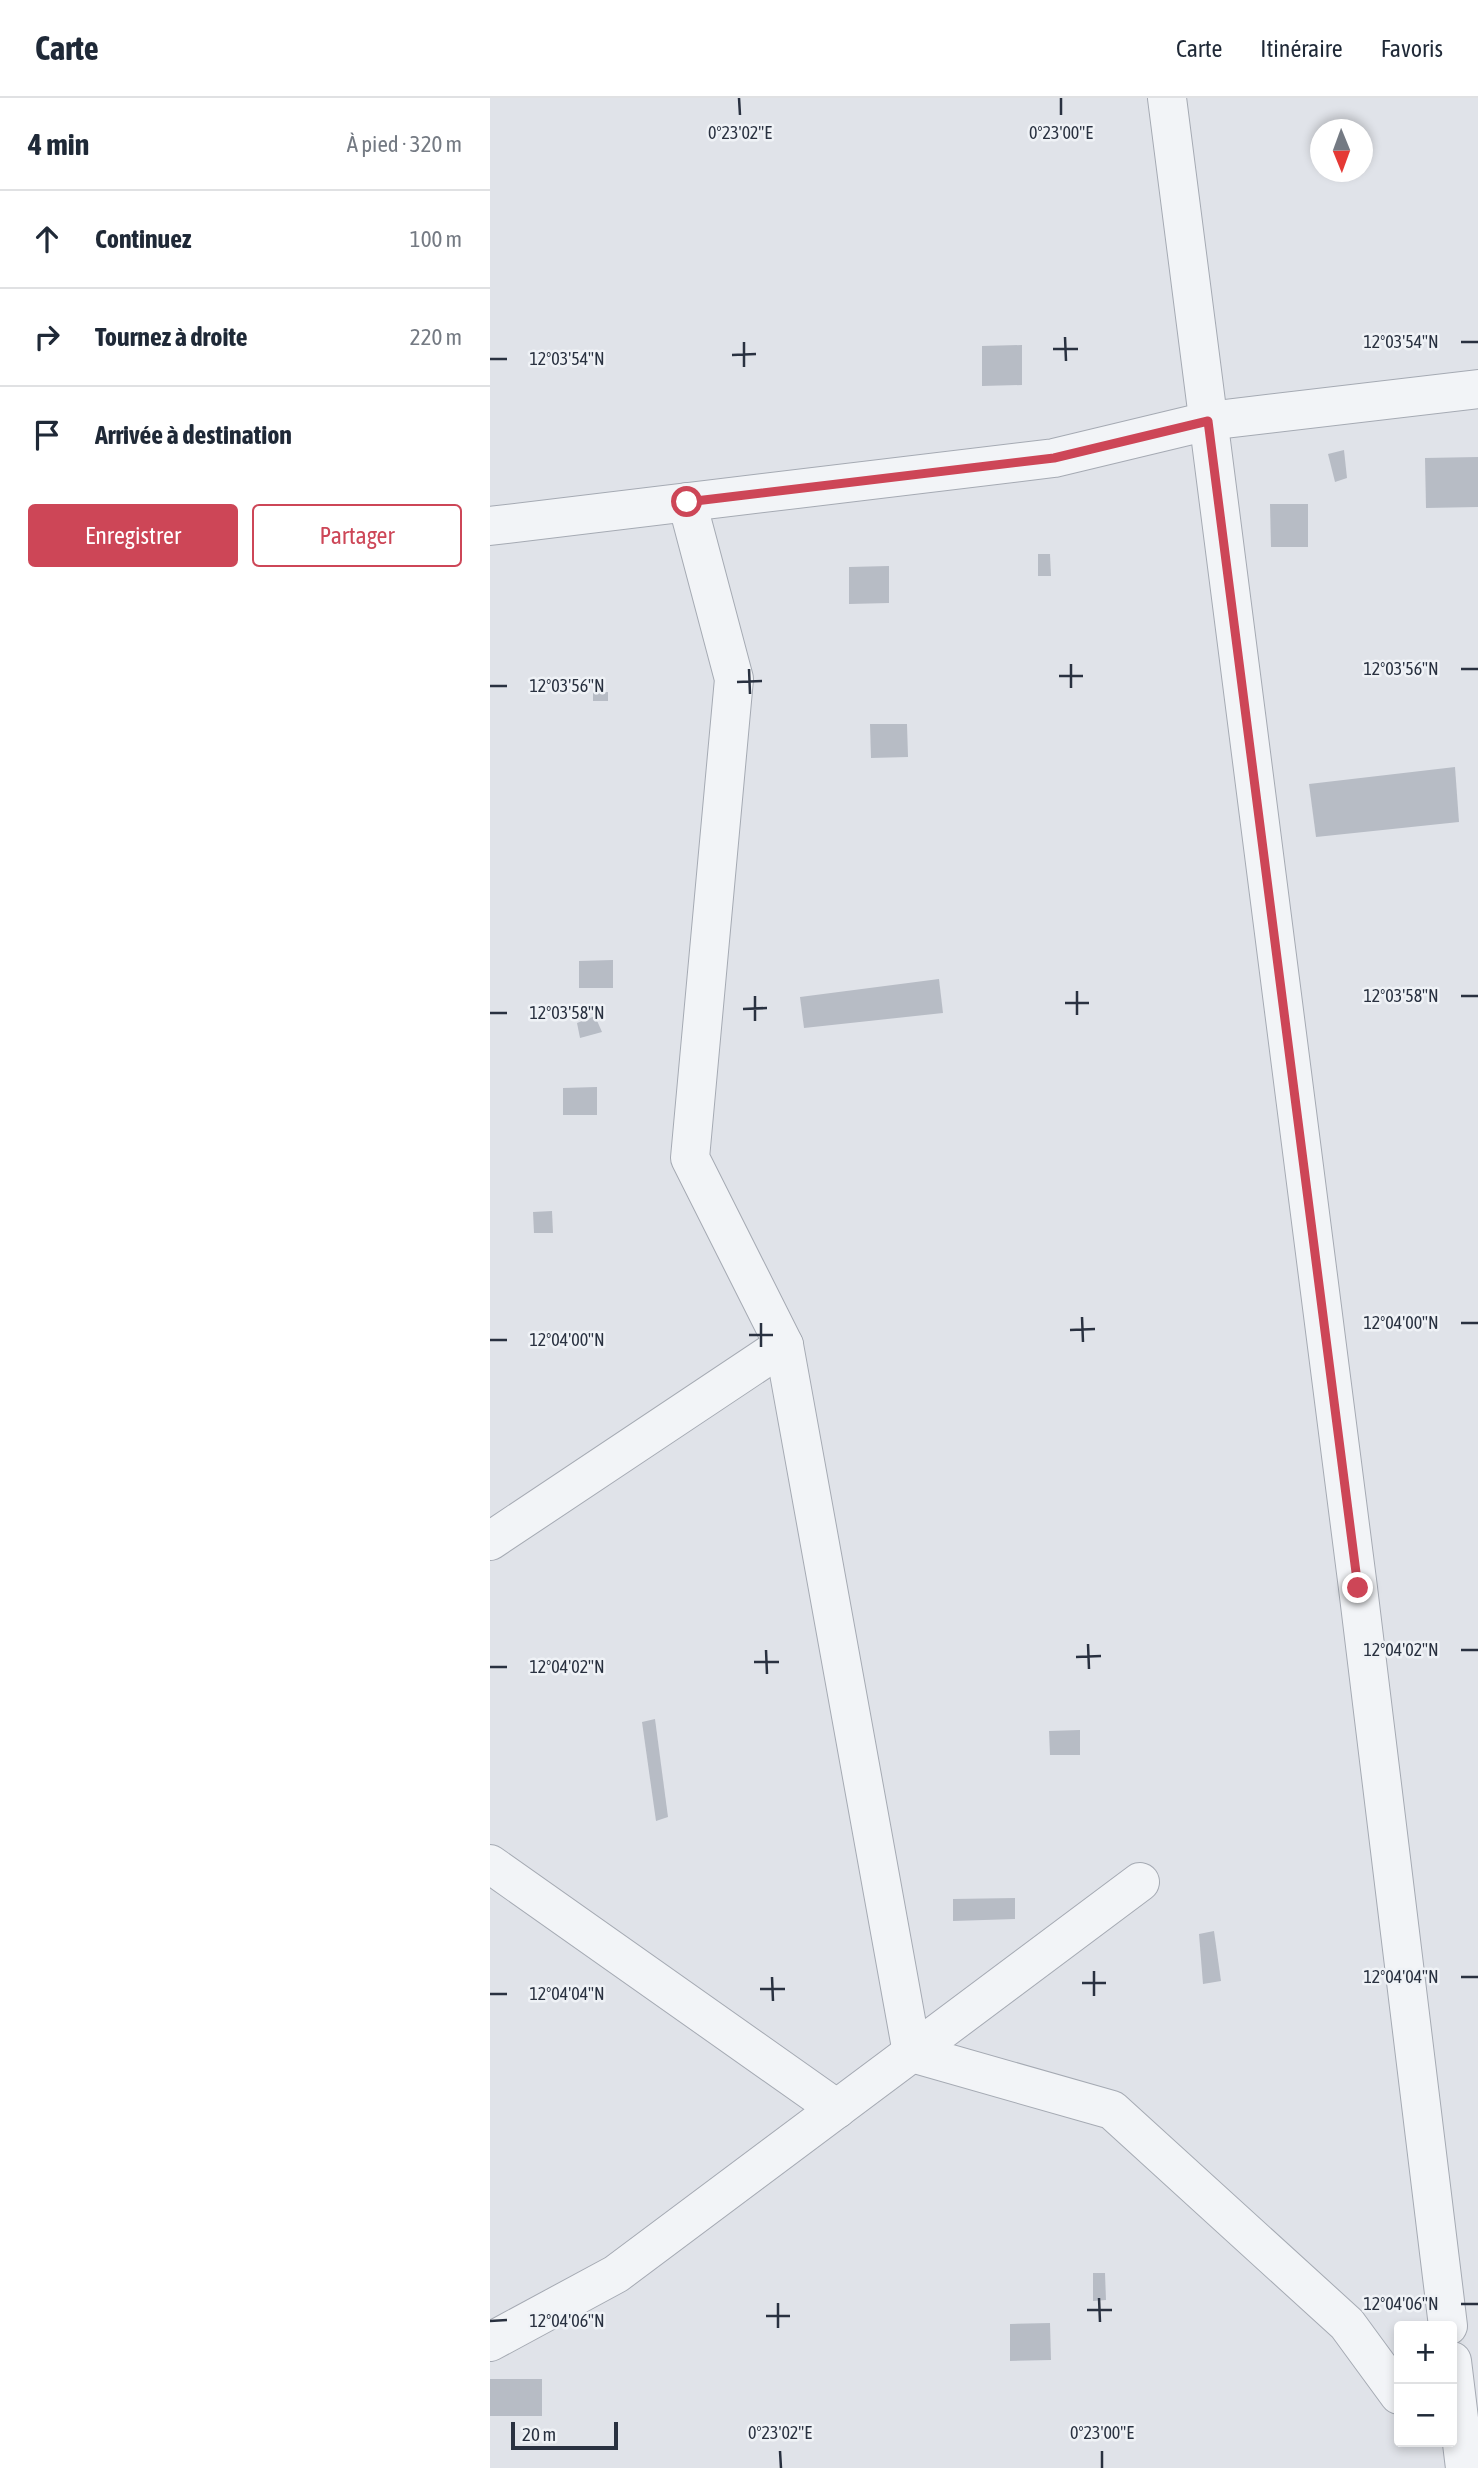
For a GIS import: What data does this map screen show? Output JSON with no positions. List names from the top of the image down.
{
  "scale_bar": "20 m",
  "north": "bottom",
  "page": {
    "header": "Carte",
    "nav": ["Carte", "Itinéraire", "Favoris"],
    "heading": ["4 min", "À pied · 320 m"],
    "list": [
      ["Continuez", "100 m"],
      ["Tournez à droite", "220 m"],
      "Arrivée à destination"
    ],
    "buttons": ["Enregistrer", "Partager"],
    "map_buttons": ["+", "−"],
    "scale": "20 m"
  },
  "coordinates": [
    "0°23'02\"E",
    "0°23'00\"E",
    "12°03'54\"N",
    "12°03'56\"N",
    "12°03'58\"N",
    "12°04'00\"N",
    "12°04'02\"N",
    "12°04'04\"N",
    "12°04'06\"N"
  ]
}
